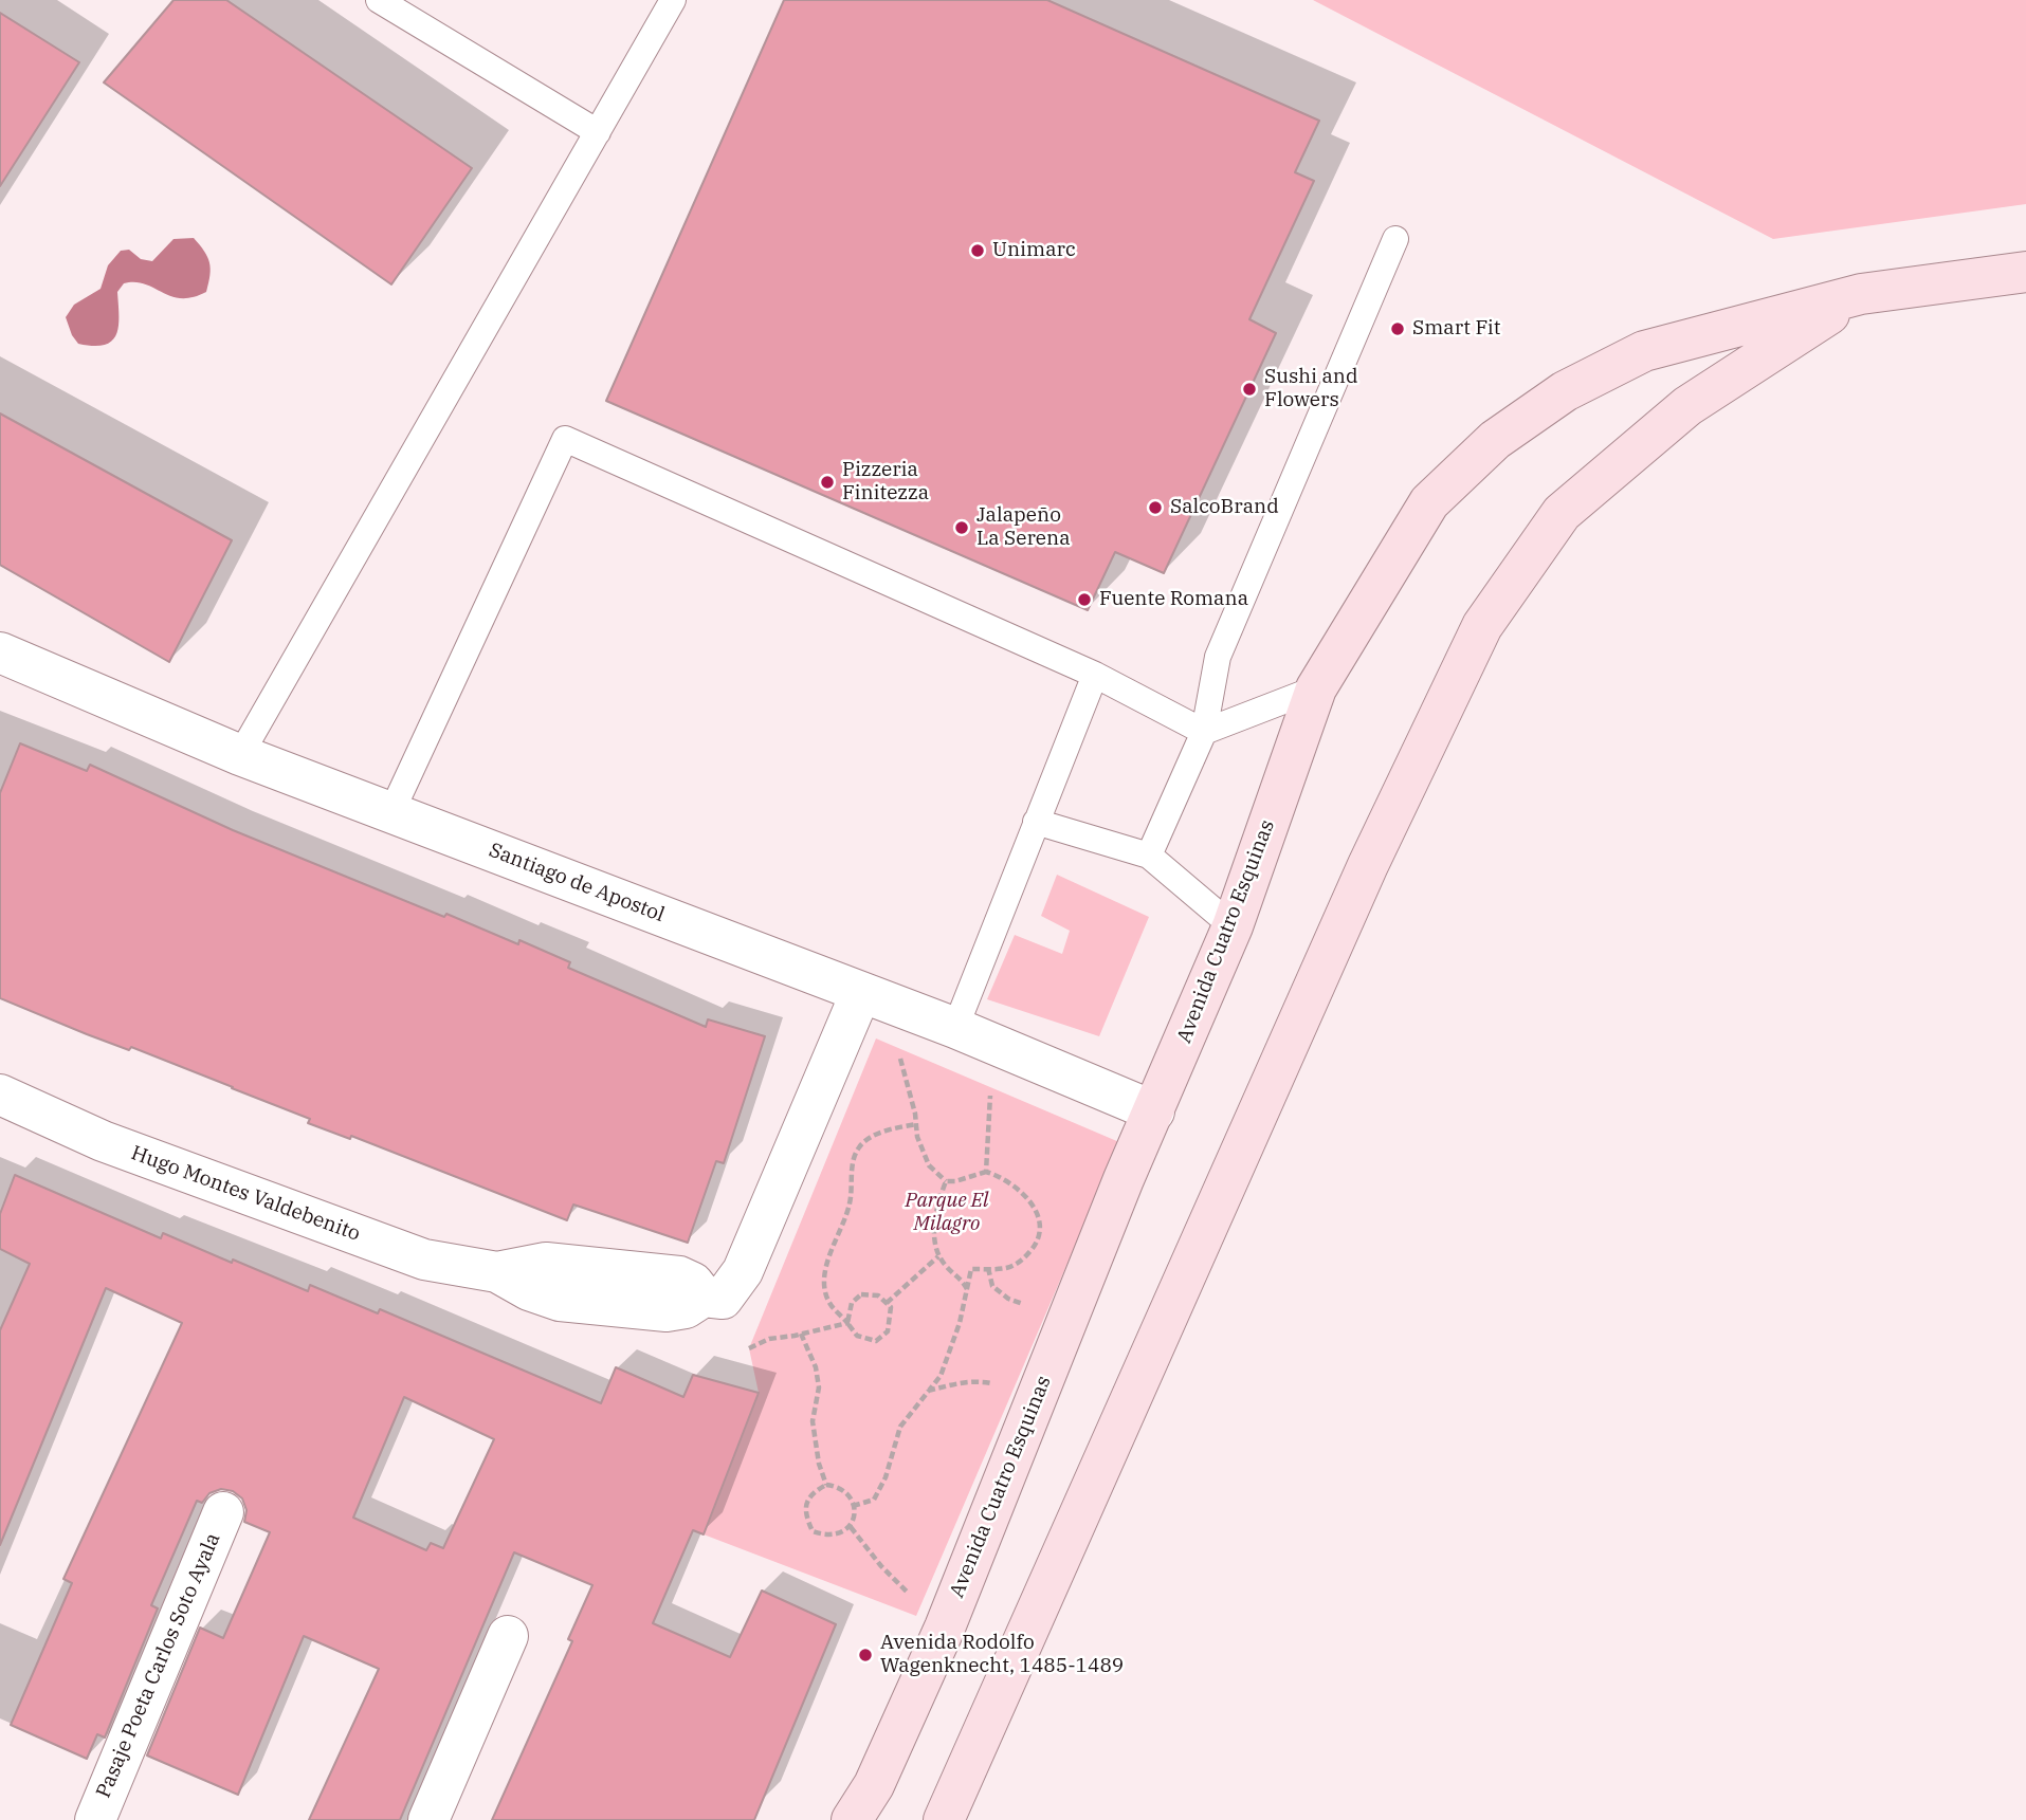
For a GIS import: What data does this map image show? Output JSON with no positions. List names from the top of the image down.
{
  "streets": {
    "main road": ["Avenida Cuatro Esquinas"],
    "street": ["Santiago de Apostol", "Hugo Montes Valdebenito", "Pasaje Poeta Carlos Soto Ayala"]
  },
  "crossings": [
    ["Santiago de Apostol", "Avenida Cuatro Esquinas"],
    ["Santiago de Apostol", "Hugo Montes Valdebenito"]
  ],
  "parks": ["Parque El Milagro"],
  "places": [
    "Unimarc",
    "Smart Fit",
    "Sushi and Flowers",
    "Pizzeria Finitezza",
    "SalcoBrand",
    "Jalapeño La Serena",
    "Fuente Romana",
    "Avenida Rodolfo Wagenknecht, 1485-1489"
  ]
}
